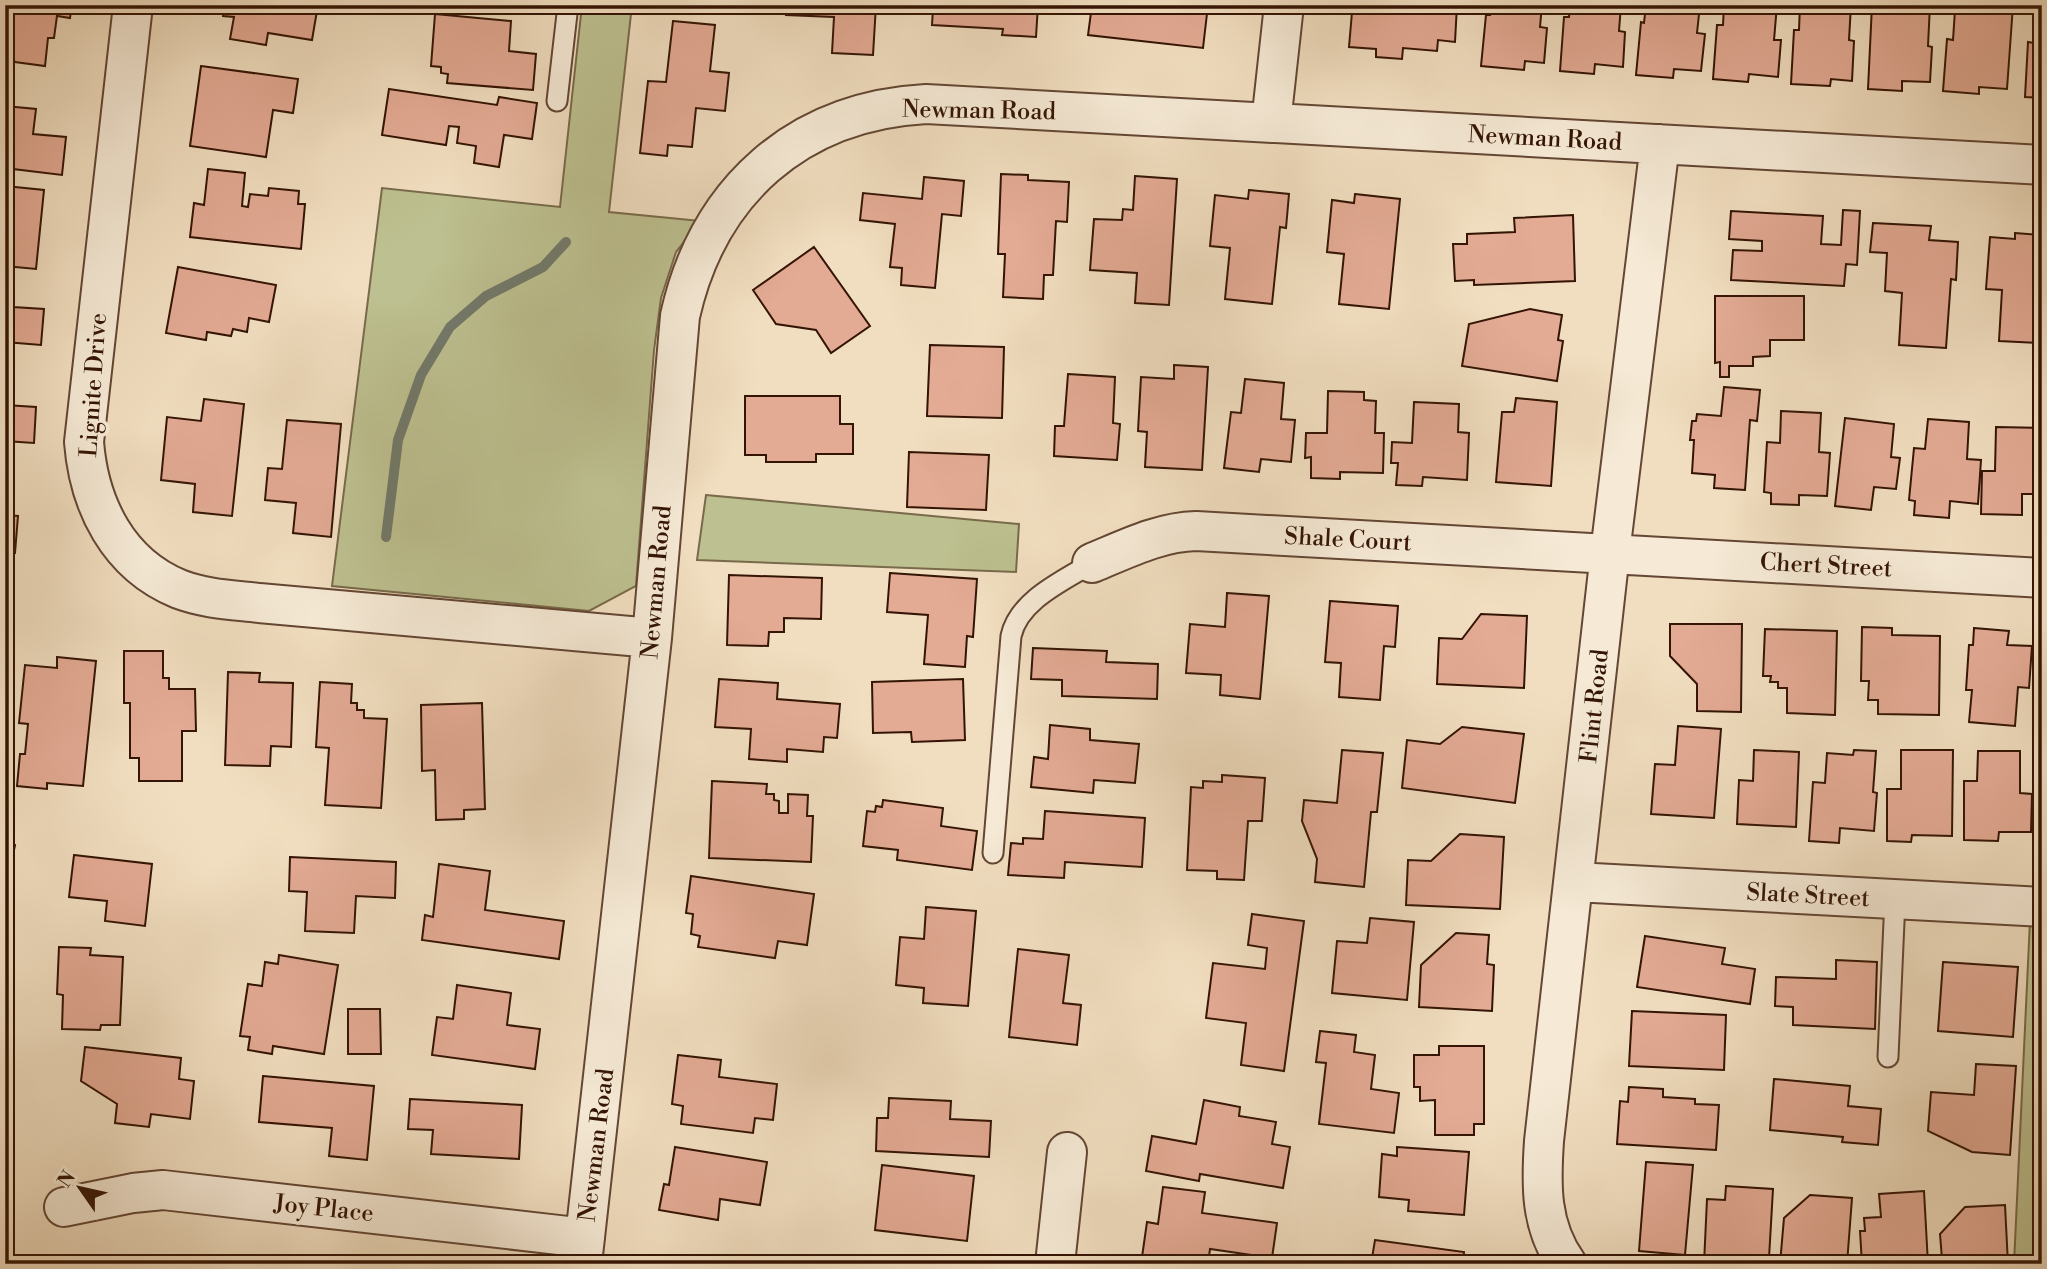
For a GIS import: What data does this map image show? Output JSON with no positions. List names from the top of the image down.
{
  "streets": {
    "street": [
      "Newman Road",
      "Lignite Drive",
      "Shale Court",
      "Chert Street",
      "Flint Road",
      "Slate Street",
      "Joy Place"
    ]
  },
  "crossings": [
    ["Newman Road", "Lignite Drive"],
    ["Newman Road", "Flint Road"],
    ["Newman Road", "Joy Place"],
    ["Shale Court", "Chert Street"],
    ["Shale Court", "Flint Road"],
    ["Chert Street", "Flint Road"],
    ["Flint Road", "Slate Street"]
  ],
  "north": "top left"
}
